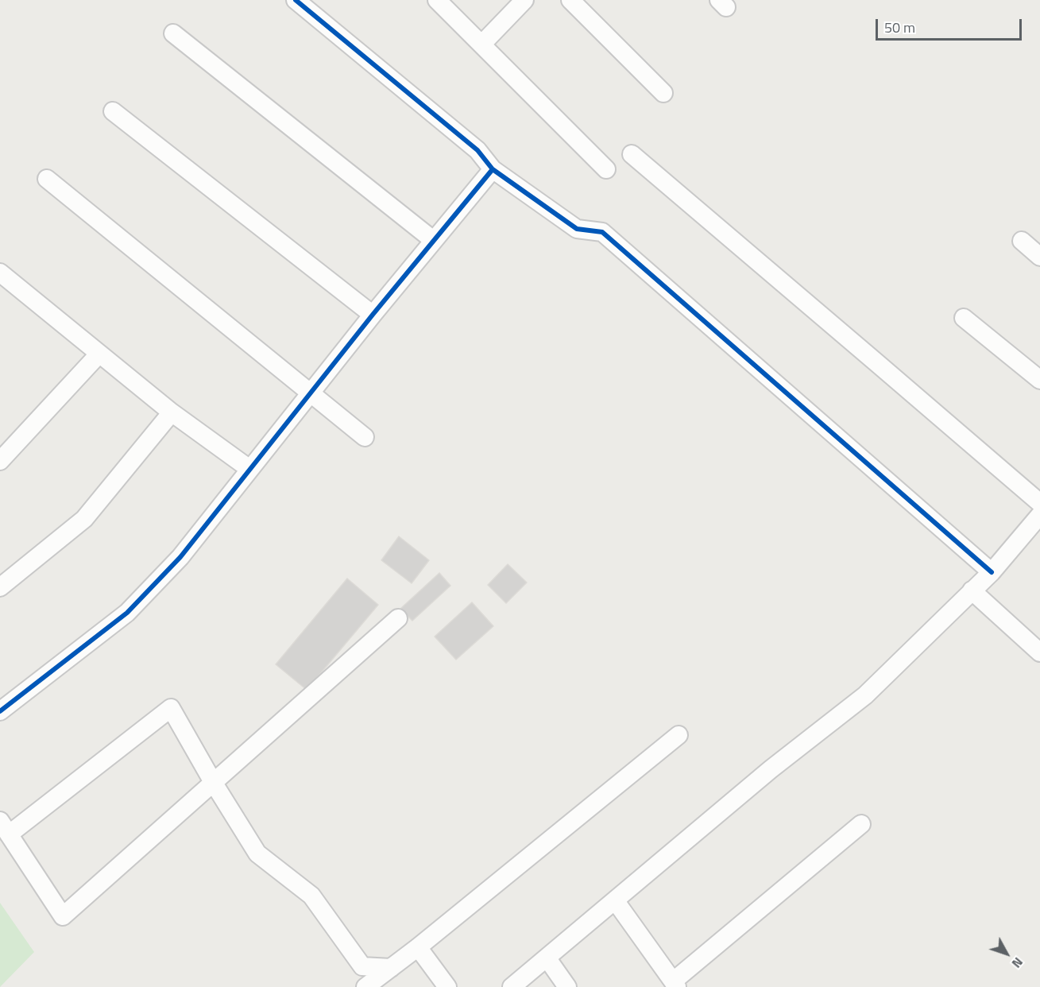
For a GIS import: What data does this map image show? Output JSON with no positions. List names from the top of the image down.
{
  "scale_bar": "50 m",
  "north": "bottom right"
}
